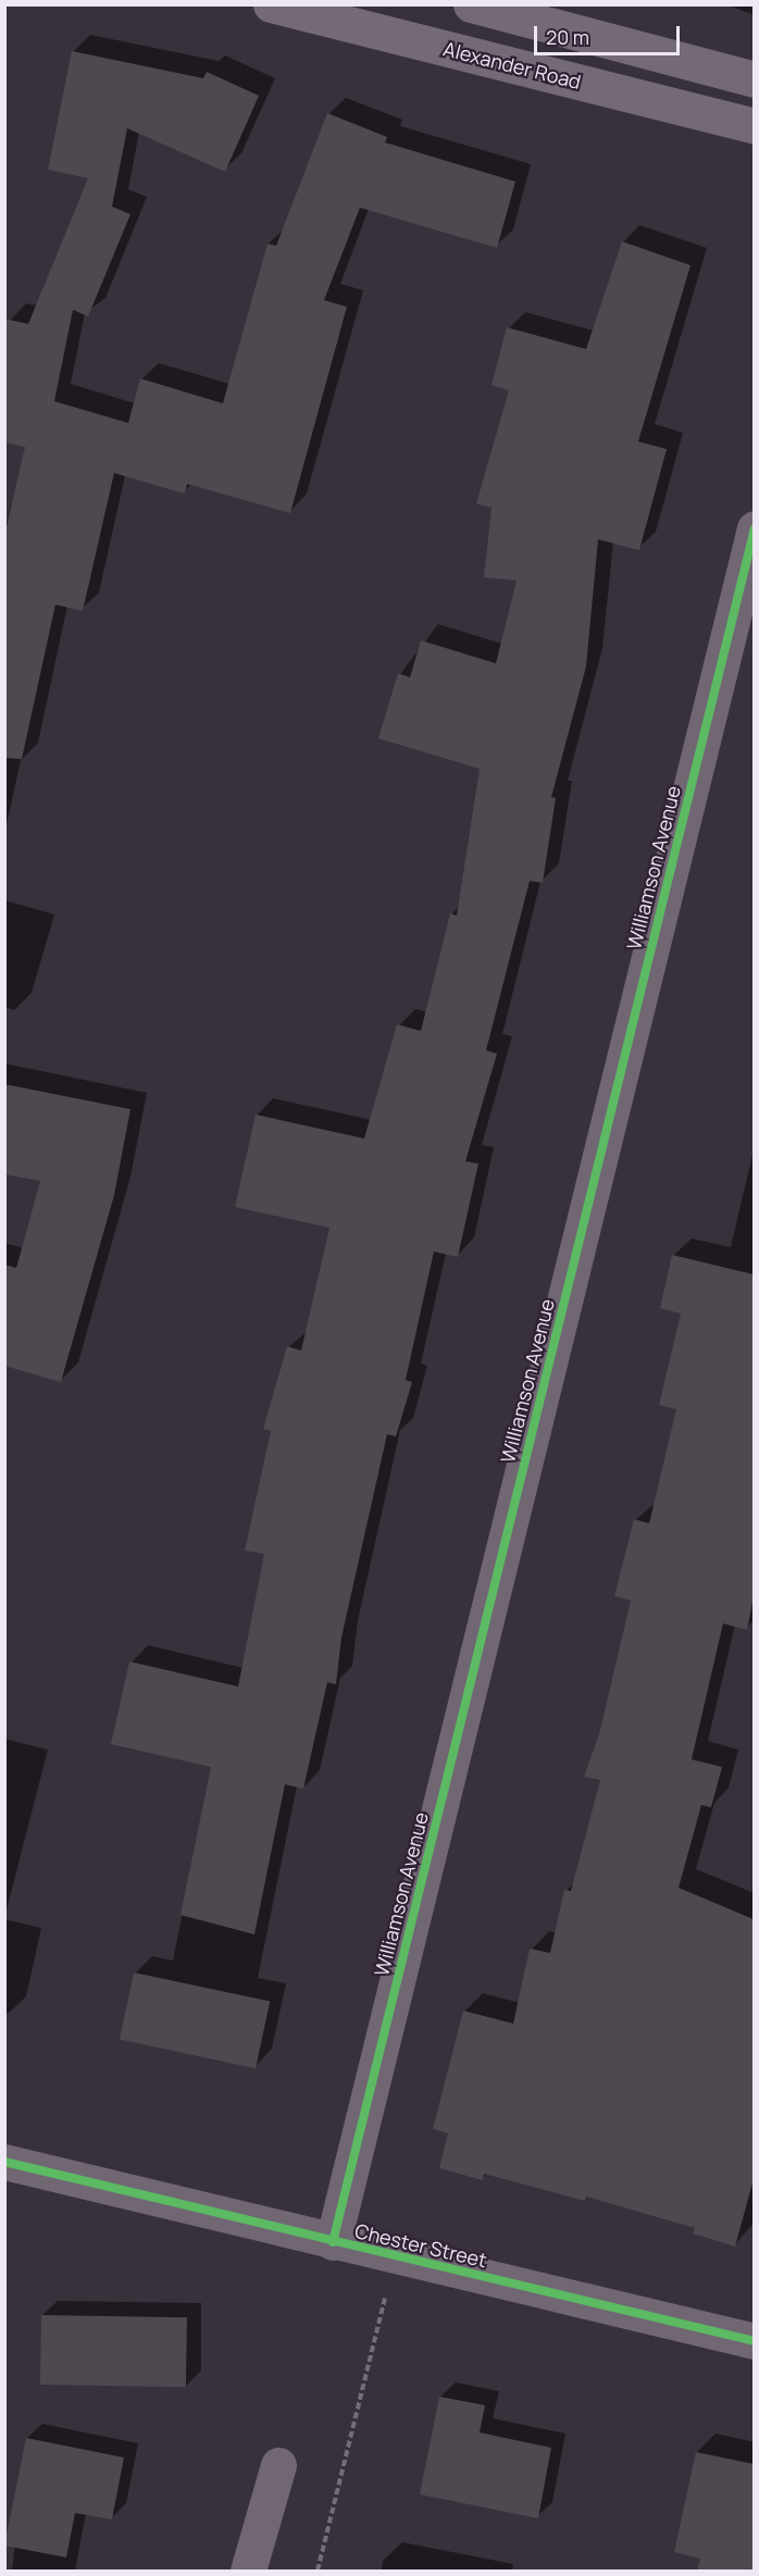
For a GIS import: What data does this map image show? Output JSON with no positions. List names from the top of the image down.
{
  "streets": {
    "main road": ["Alexander Road"],
    "street": ["Williamson Avenue", "Chester Street"]
  },
  "crossings": [
    ["Williamson Avenue", "Chester Street"]
  ],
  "scale_bar": "20 m"
}
